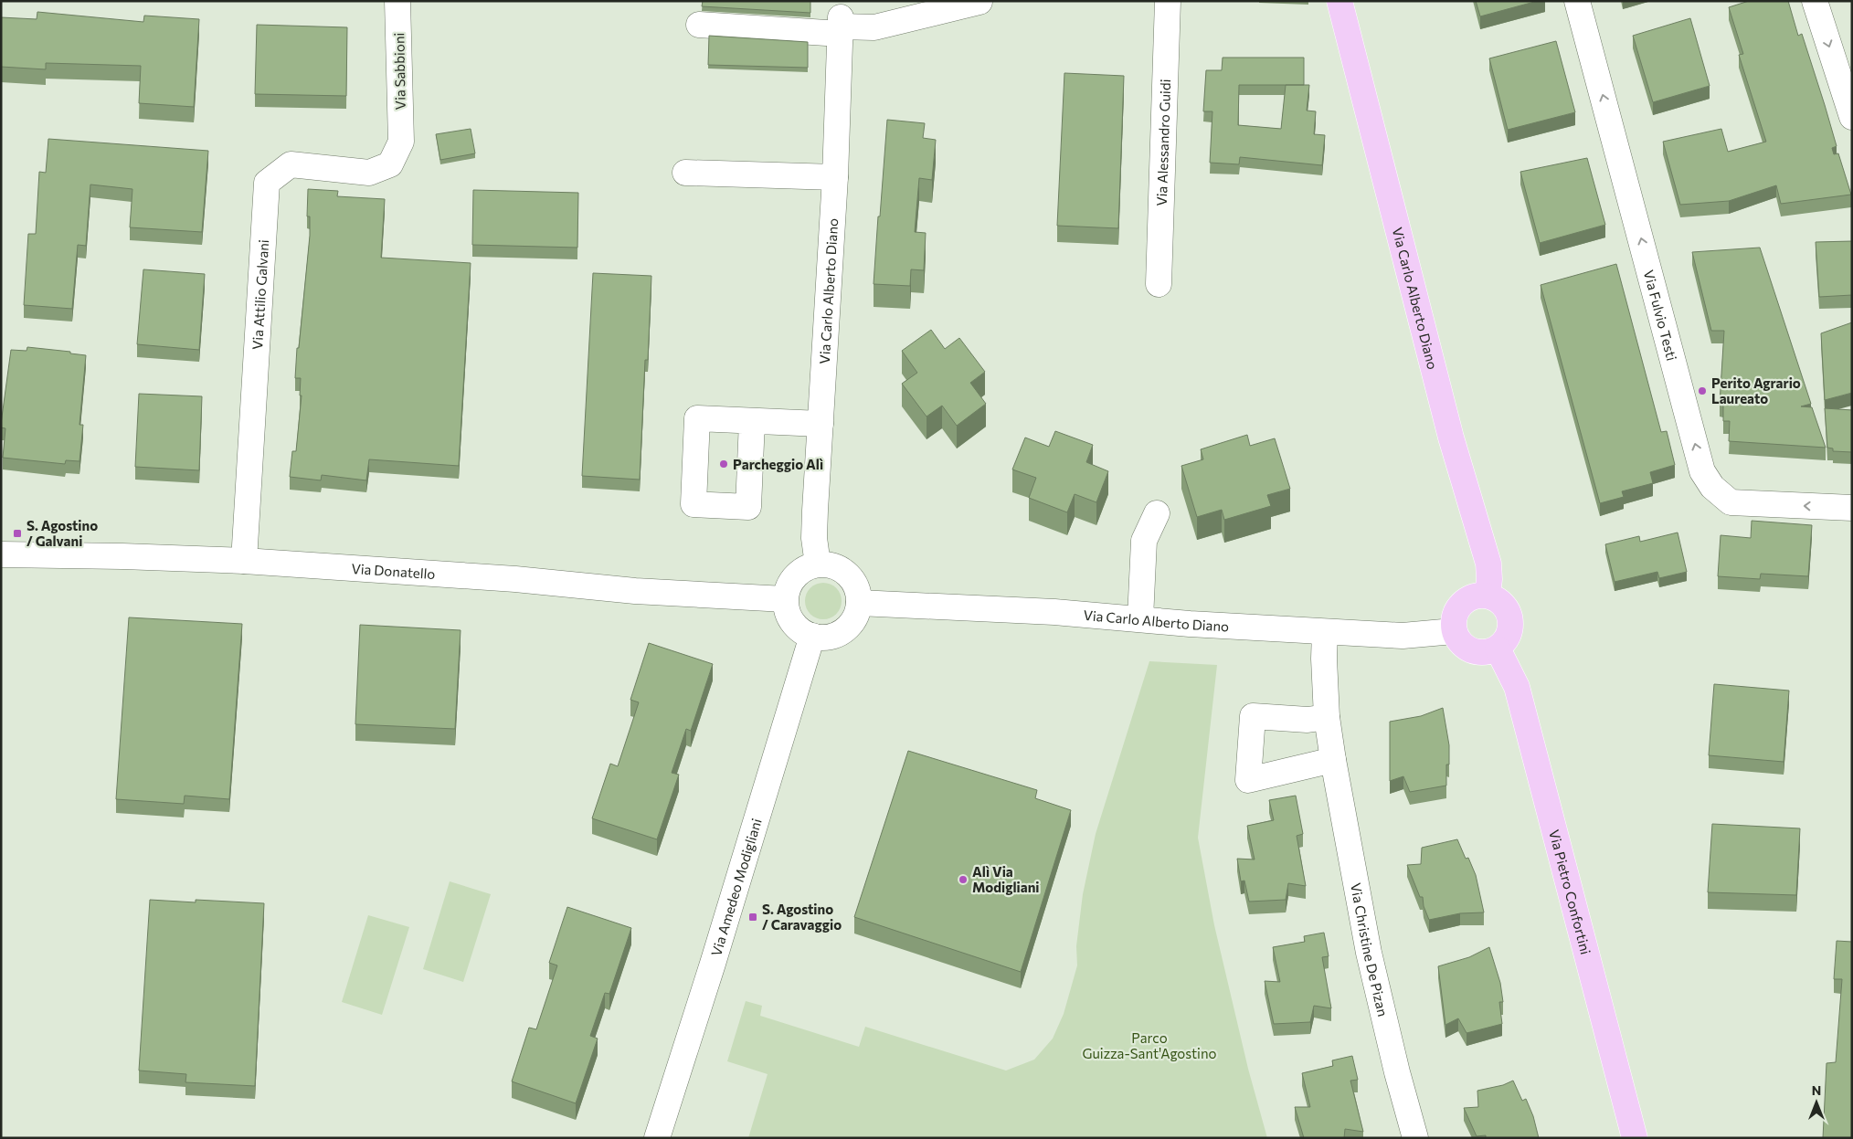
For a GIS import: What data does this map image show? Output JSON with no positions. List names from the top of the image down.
{
  "streets": {
    "main road": ["Via Carlo Alberto Diano", "Via Pietro Confortini"],
    "street": [
      "Via Sabbioni",
      "Via Alessandro Guidi",
      "Via Attilio Galvani",
      "Via Fulvio Testi",
      "Via Donatello",
      "Via Amedeo Modigliani",
      "Via Christine De Pizan"
    ]
  },
  "crossings": [
    ["Via Sabbioni", "Via Attilio Galvani"],
    ["Via Carlo Alberto Diano", "Via Donatello"],
    ["Via Carlo Alberto Diano", "Via Amedeo Modigliani"],
    ["Via Carlo Alberto Diano", "Via Pietro Confortini"],
    ["Via Carlo Alberto Diano", "Via Christine De Pizan"],
    ["Via Attilio Galvani", "Via Donatello"],
    ["Via Donatello", "Via Amedeo Modigliani"]
  ],
  "one_way": ["Via Fulvio Testi"],
  "parks": ["Parco Guizza-Sant'Agostino"],
  "places": {
    "other": ["Perito Agrario Laureato", "Parcheggio Alì", "Alì Via Modigliani"],
    "transit": ["S. Agostino / Galvani", "S. Agostino / Caravaggio"]
  },
  "north": "top"
}
